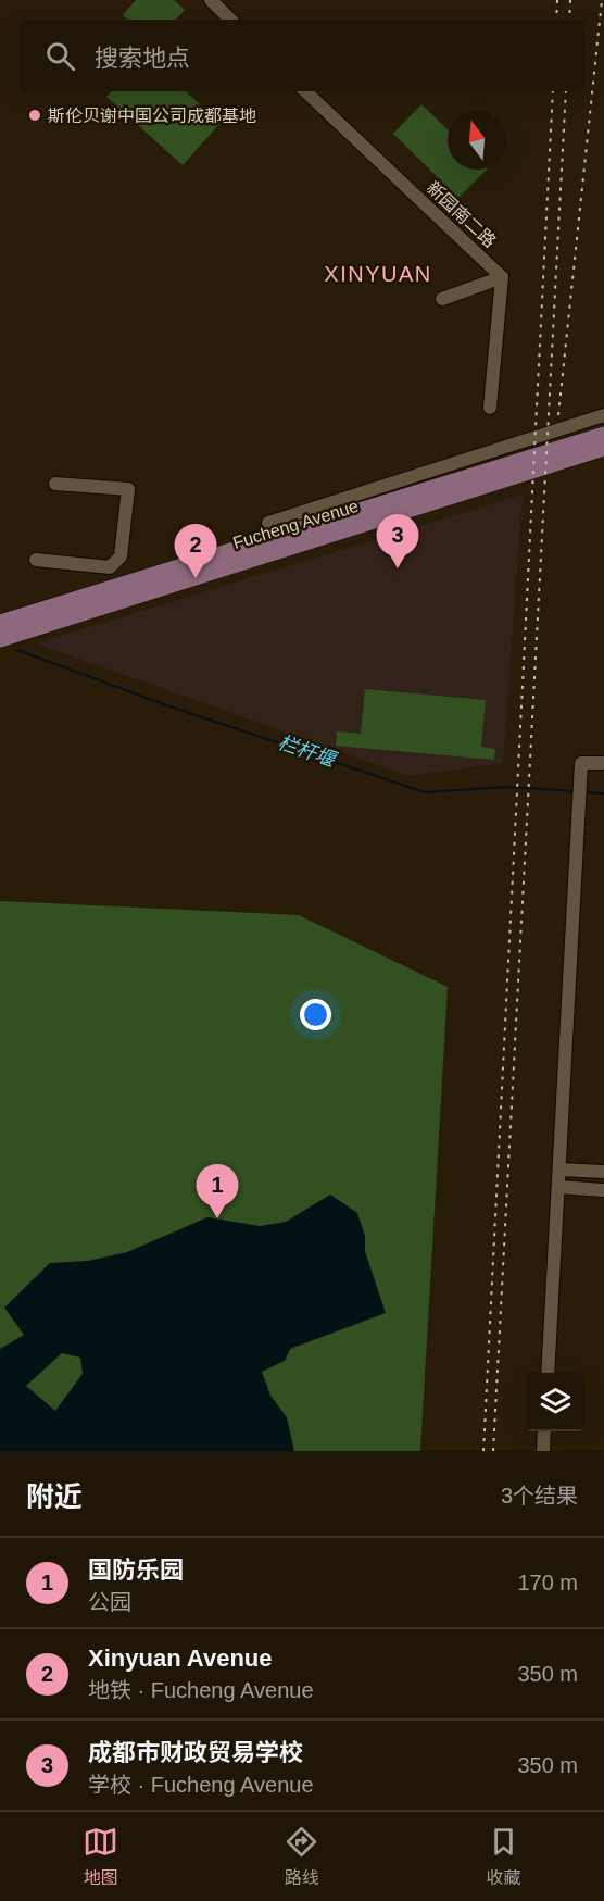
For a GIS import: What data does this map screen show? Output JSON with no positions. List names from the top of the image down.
{
  "streets": {
    "main road": ["Fucheng Avenue"],
    "street": ["新园南二路"]
  },
  "districts": ["XINYUAN"],
  "water": ["栏杆堰"],
  "places": ["斯伦贝谢中国公司成都基地"],
  "north": "top",
  "page": {
    "search": "搜索地点",
    "pins": ["3", "2", "1"],
    "heading": ["附近", "3个结果"],
    "list": [
      {
        "mark": "1",
        "name": "国防乐园",
        "note": "公园",
        "value": "170 m"
      },
      {
        "mark": "2",
        "name": "Xinyuan Avenue",
        "note": "地铁 · Fucheng Avenue",
        "value": "350 m"
      },
      {
        "mark": "3",
        "name": "成都市财政贸易学校",
        "note": "学校 · Fucheng Avenue",
        "value": "350 m"
      }
    ],
    "nav": ["地图", "路线", "收藏"]
  }
}
